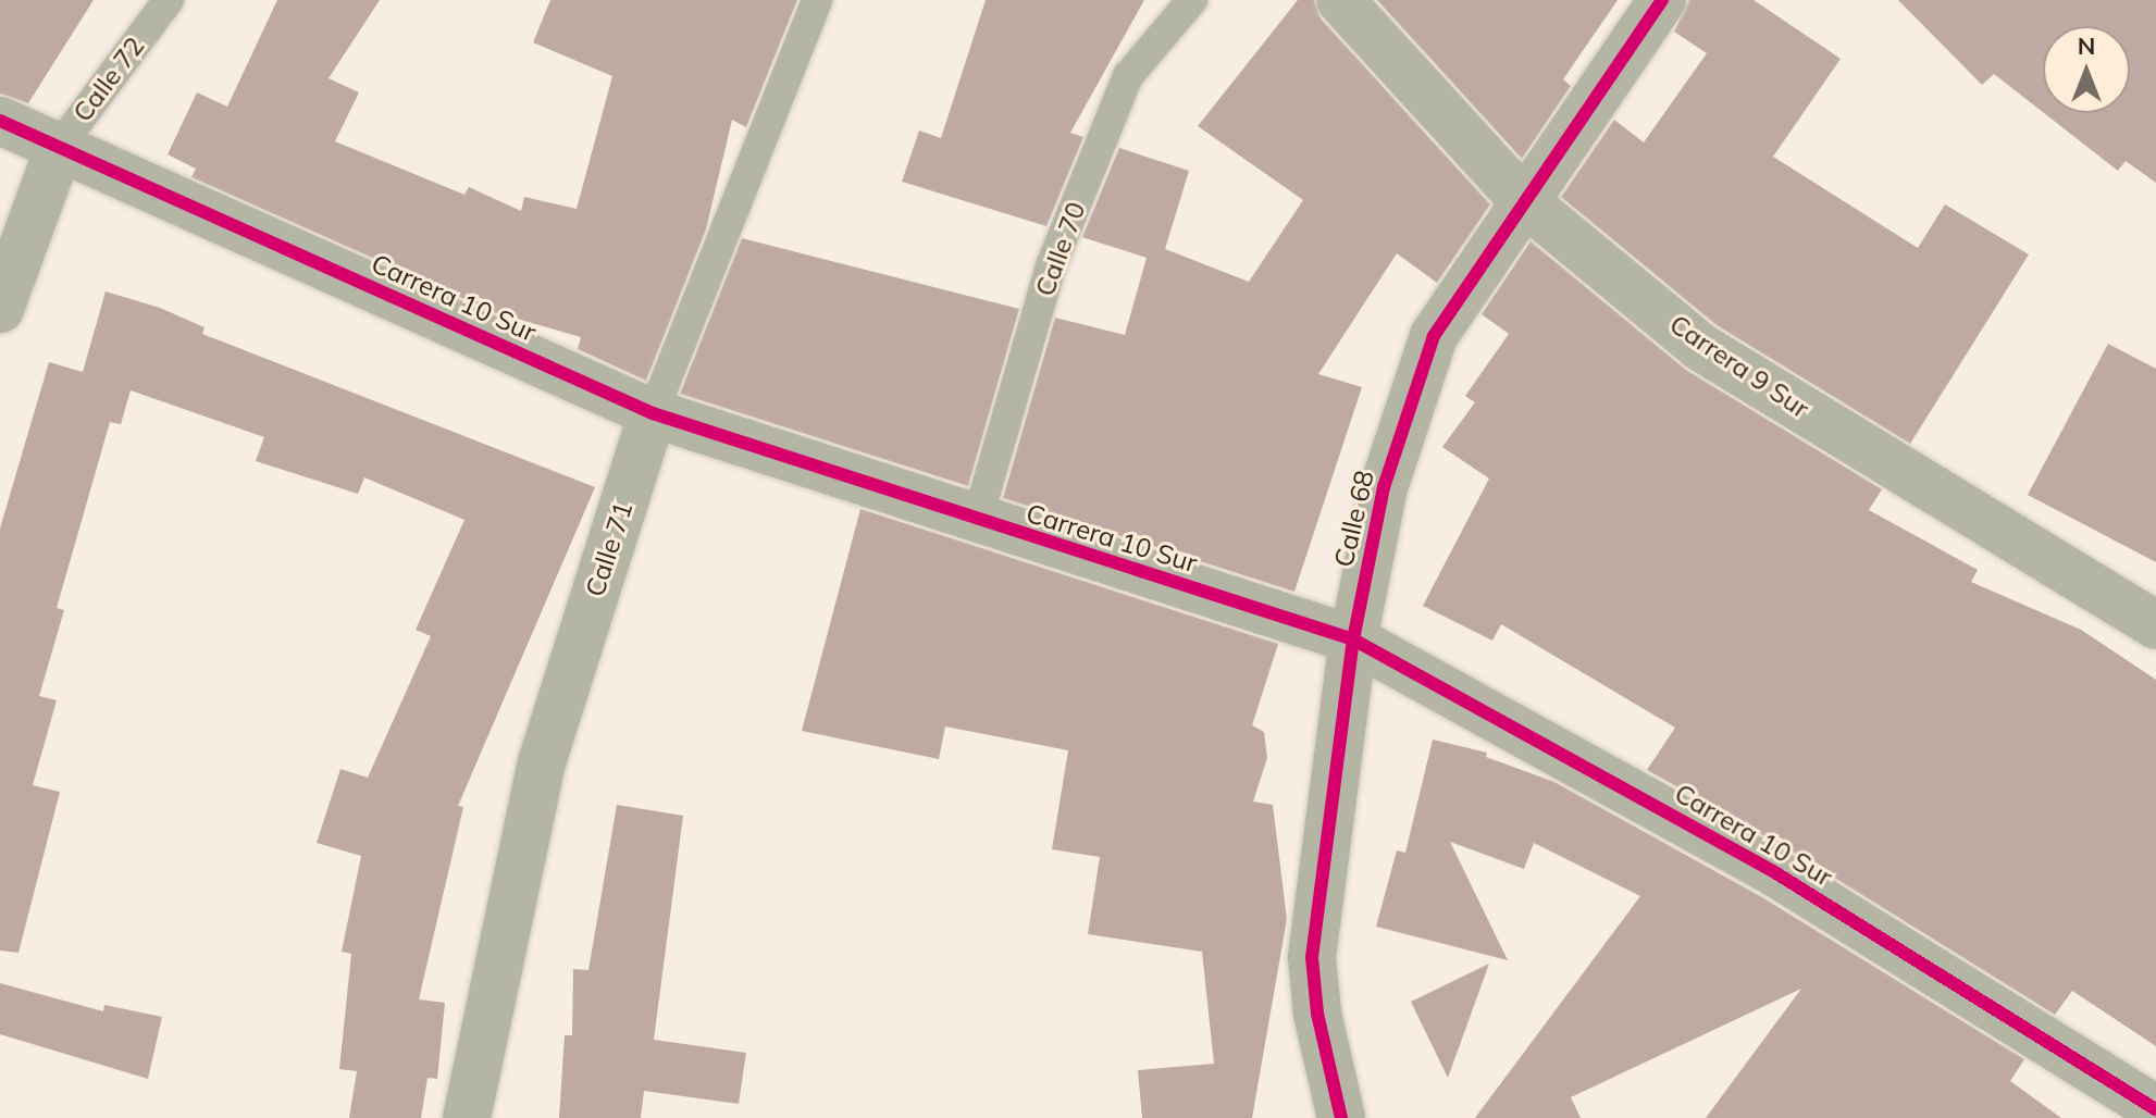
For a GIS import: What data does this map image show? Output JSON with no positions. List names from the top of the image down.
{
  "streets": {
    "street": [
      "Calle 72",
      "Carrera 10 Sur",
      "Carrera 9 Sur",
      "Calle 68",
      "Calle 71"
    ],
    "lane": ["Calle 70"]
  },
  "crossings": [
    ["Calle 72", "Carrera 10 Sur"],
    ["Calle 70", "Carrera 10 Sur"],
    ["Carrera 10 Sur", "Calle 68"],
    ["Carrera 10 Sur", "Calle 71"],
    ["Carrera 9 Sur", "Calle 68"]
  ],
  "north": "top"
}
